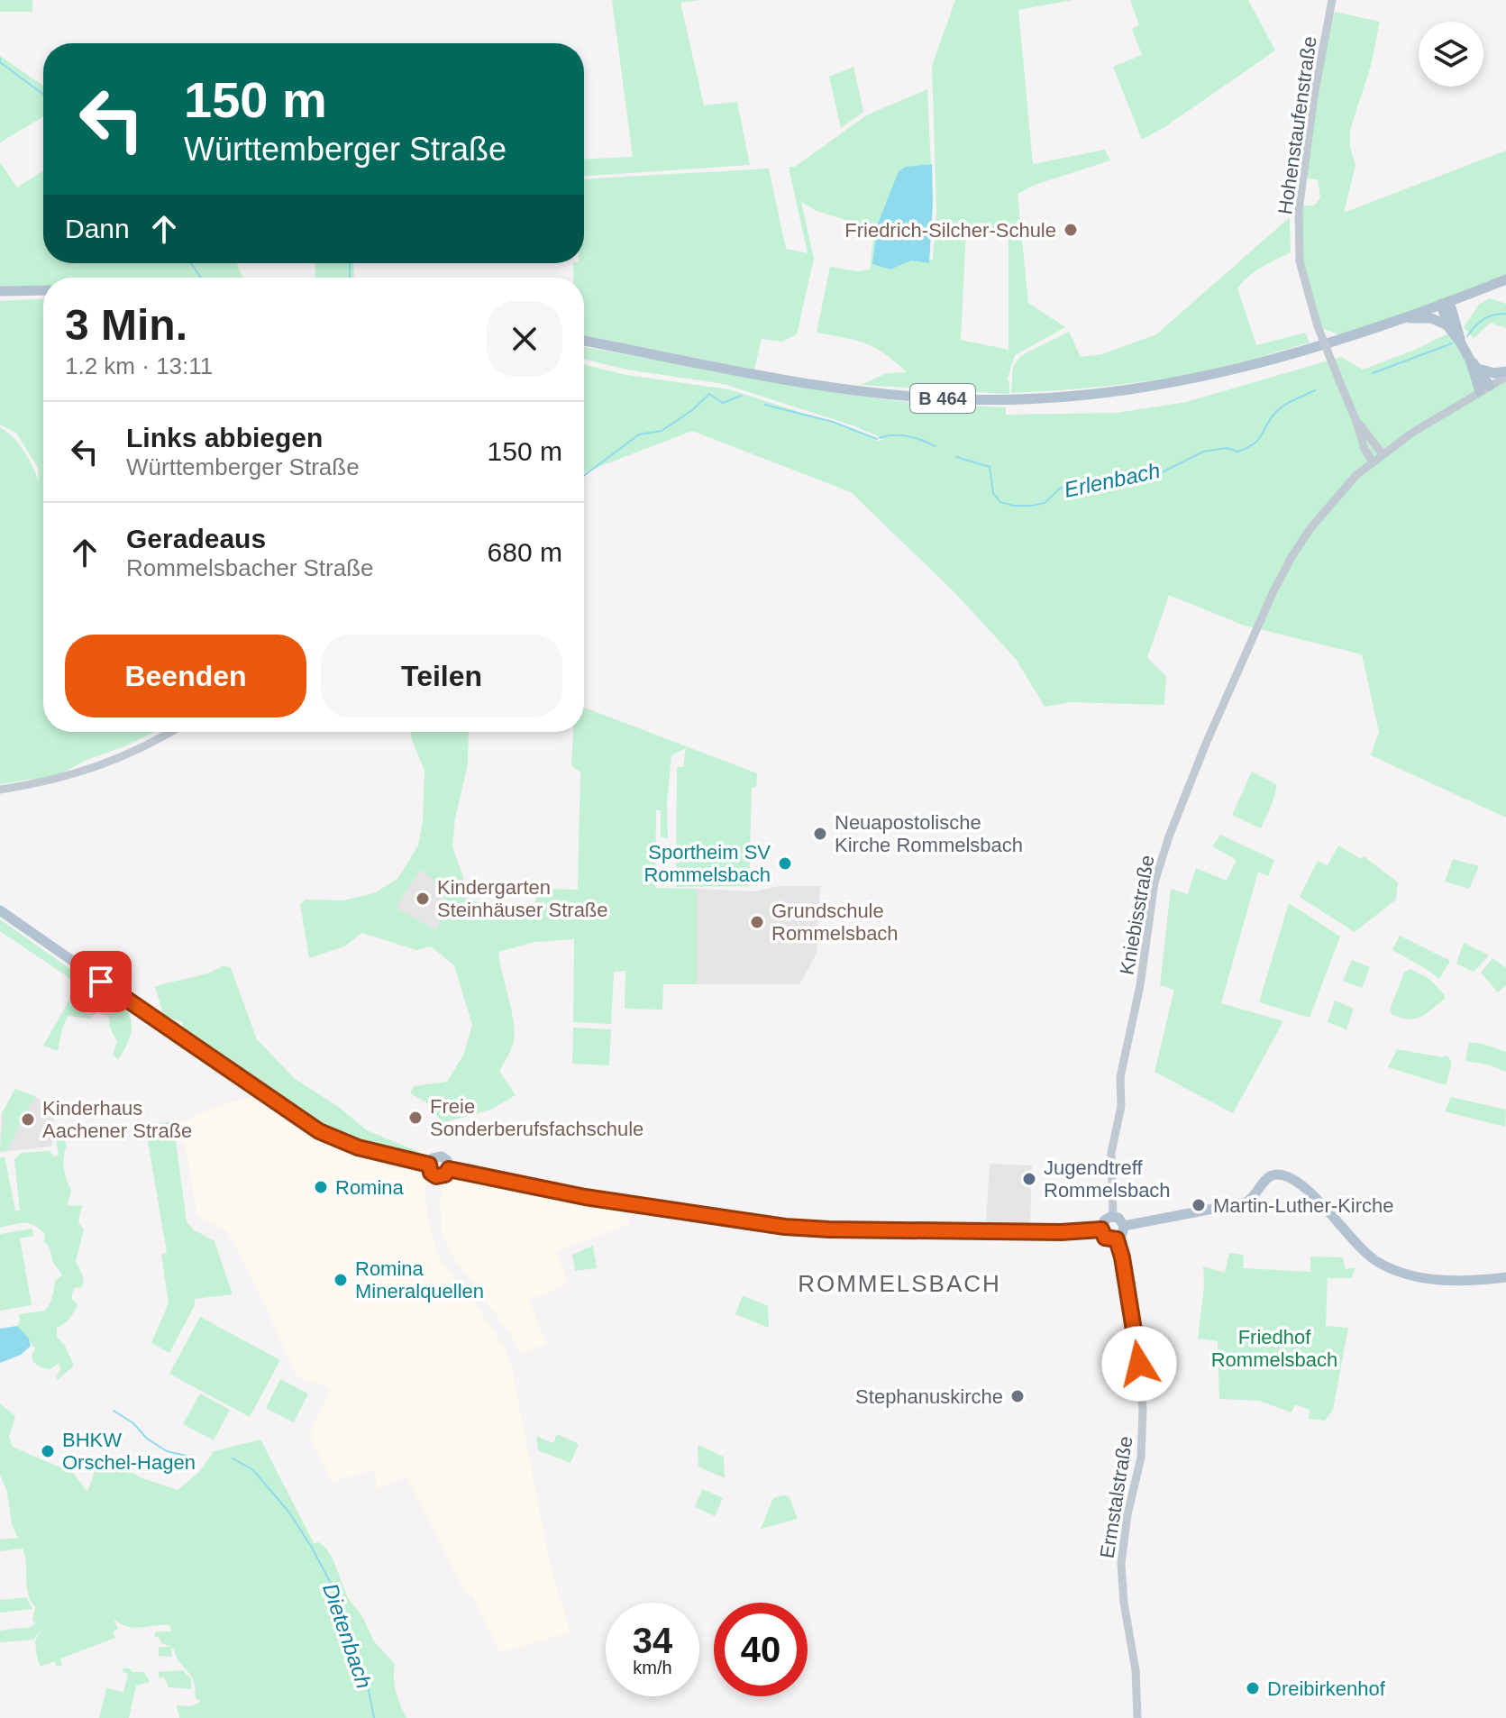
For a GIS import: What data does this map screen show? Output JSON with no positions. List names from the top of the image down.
{
  "streets": {
    "main road": ["B 464"],
    "street": ["Hohenstaufenstraße", "Kniebisstraße", "Ermstalstraße"]
  },
  "crossings": [
    ["Hohenstaufenstraße", "Kniebisstraße"],
    ["Kniebisstraße", "Ermstalstraße"]
  ],
  "districts": ["ROMMELSBACH"],
  "water": ["Erlenbach", "Dietenbach"],
  "parks": ["Friedhof Rommelsbach"],
  "places": [
    "Friedrich-Silcher-Schule",
    "Neuapostolische Kirche Rommelsbach",
    "Sportheim SV Rommelsbach",
    "Kindergarten Steinhäuser Straße",
    "Grundschule Rommelsbach",
    "Freie Sonderberufsfachschule",
    "Kinderhaus Aachener Straße",
    "Jugendtreff Rommelsbach",
    "Romina",
    "Martin-Luther-Kirche",
    "Romina Mineralquellen",
    "Stephanuskirche",
    "BHKW Orschel-Hagen",
    "Dreibirkenhof"
  ],
  "page": {
    "turn": ["150 m", "Württemberger Straße"],
    "then": "Dann",
    "heading": ["3 Min.", "1.2 km · 13:11"],
    "list": [
      {
        "name": "Links abbiegen",
        "note": "Württemberger Straße",
        "value": "150 m"
      },
      {
        "name": "Geradeaus",
        "note": "Rommelsbacher Straße",
        "value": "680 m"
      }
    ],
    "buttons": ["Beenden", "Teilen"],
    "speed": "34 km/h",
    "limit": "40"
  }
}
